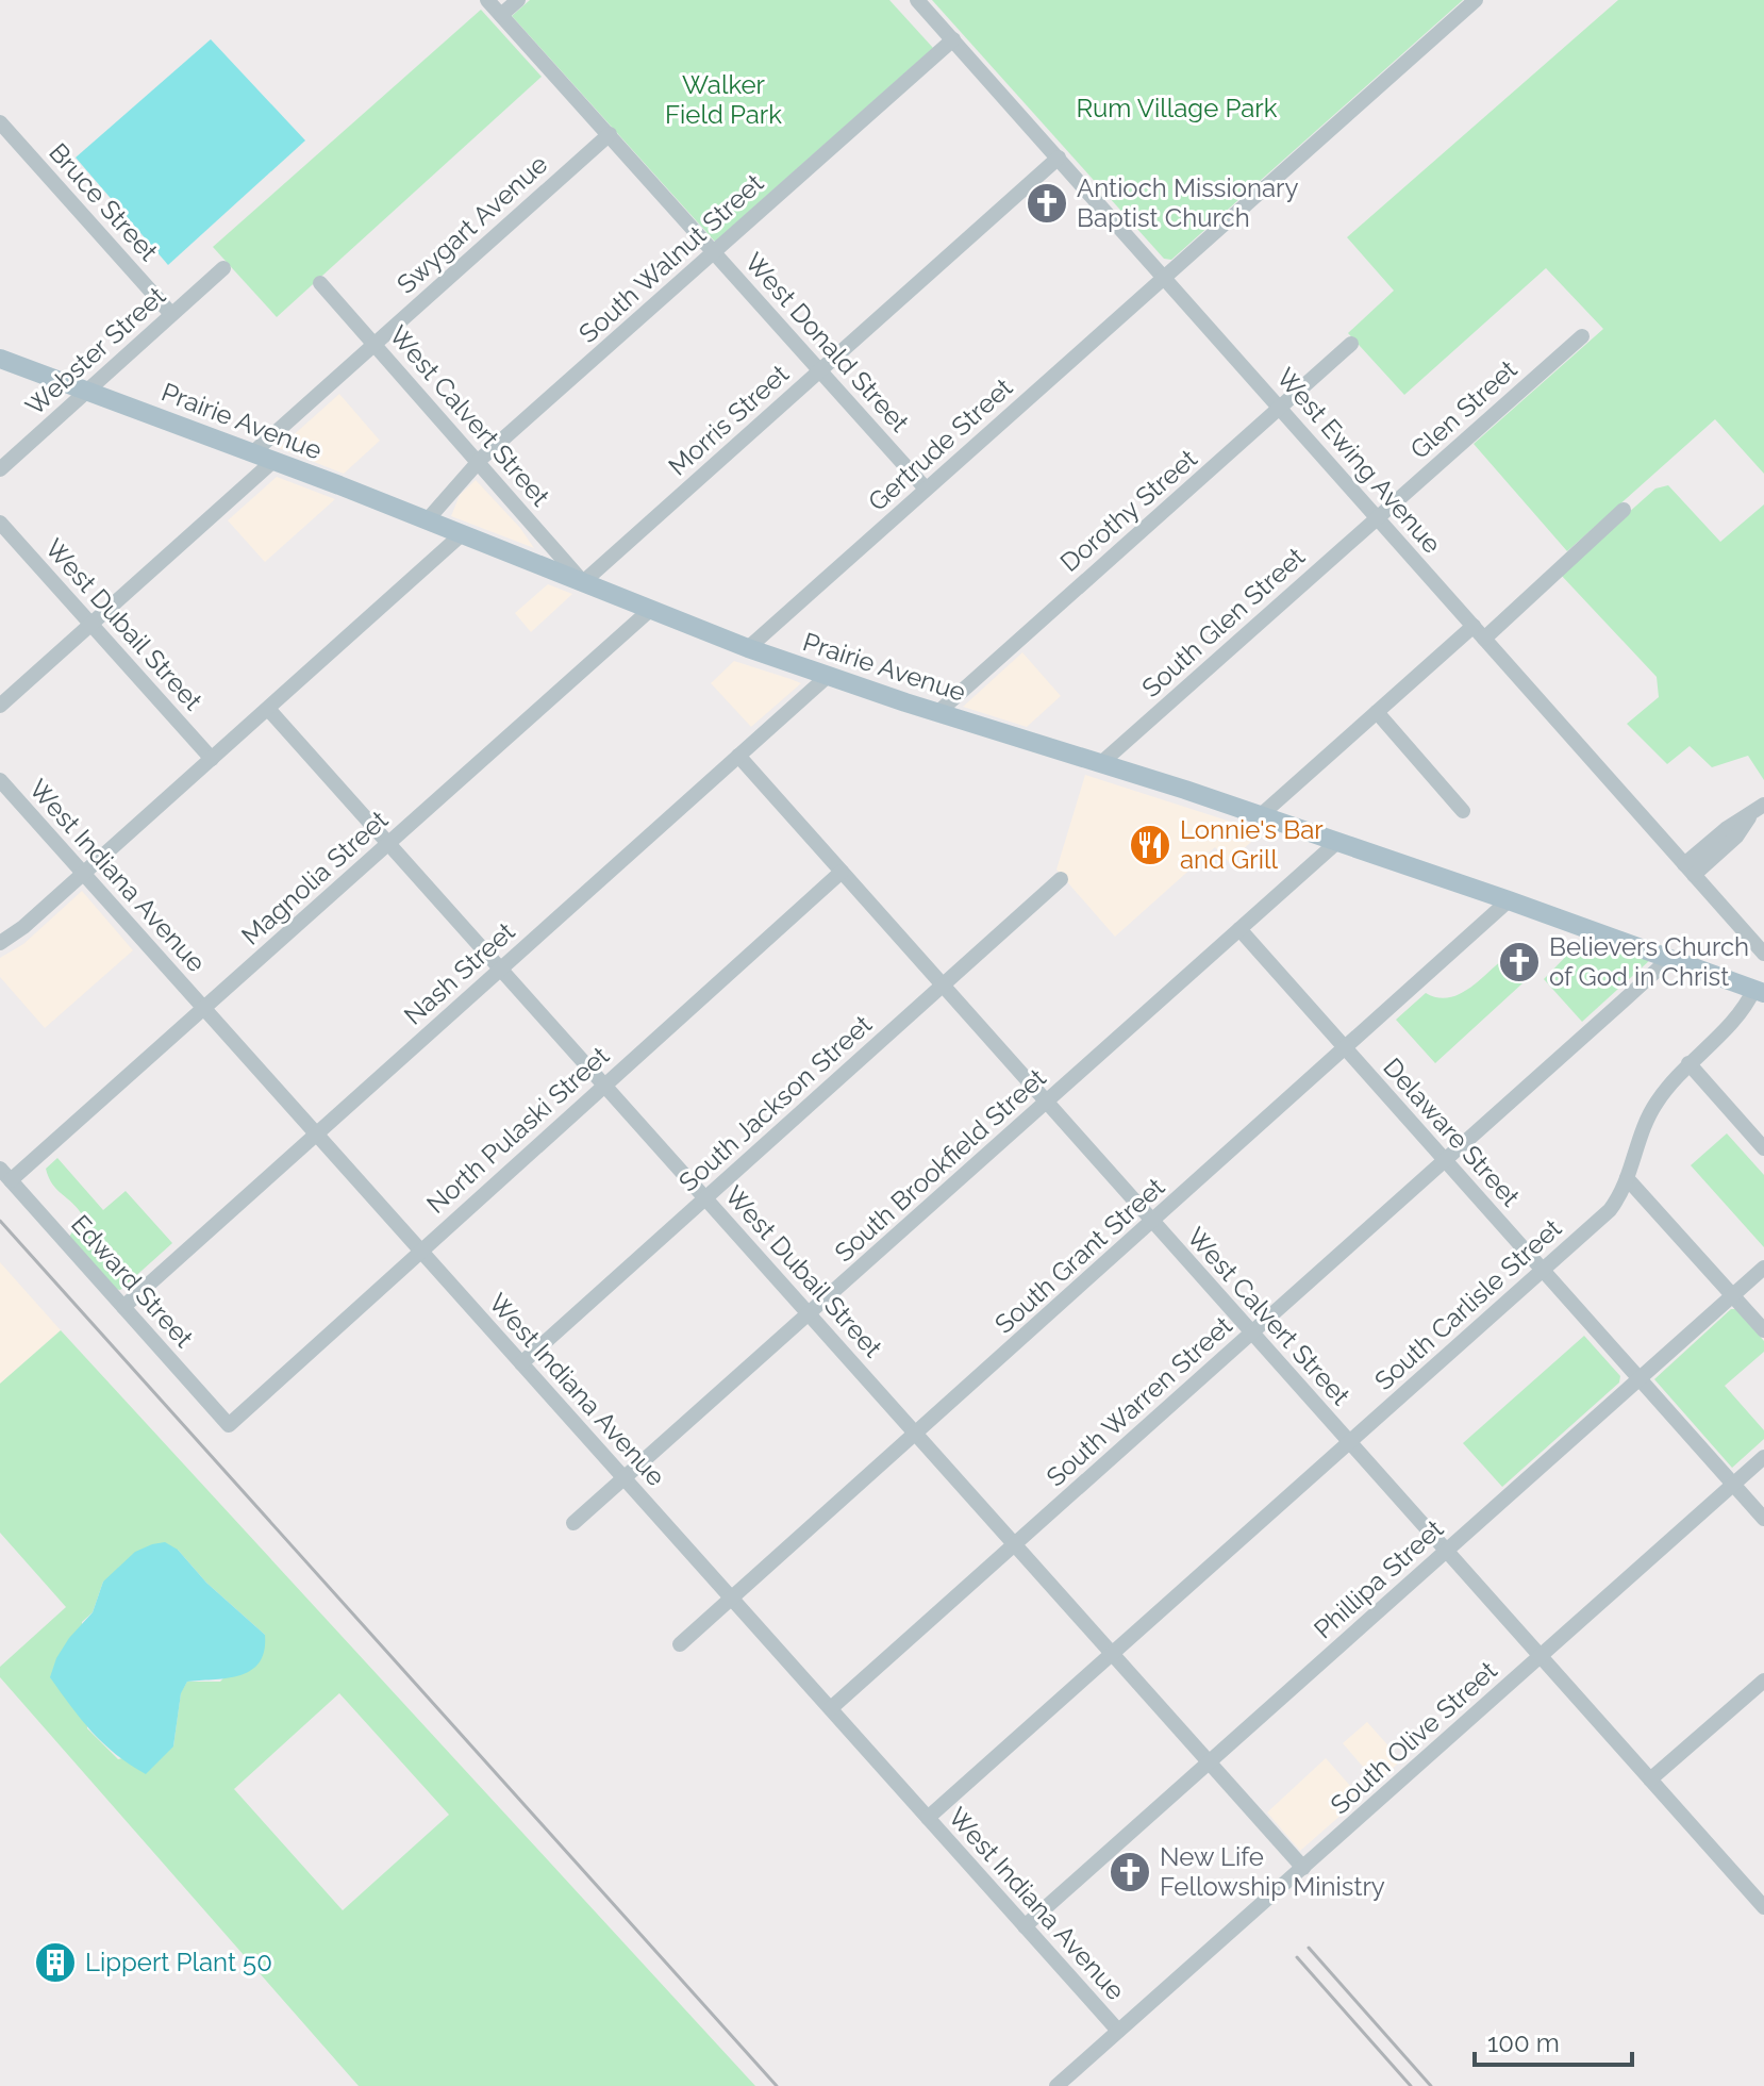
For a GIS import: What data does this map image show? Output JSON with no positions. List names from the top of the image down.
{
  "streets": {
    "main road": ["Prairie Avenue"],
    "street": [
      "Bruce Street",
      "Swygart Avenue",
      "South Walnut Street",
      "West Donald Street",
      "Webster Street",
      "Glen Street",
      "West Calvert Street",
      "Morris Street",
      "Gertrude Street",
      "West Ewing Avenue",
      "Dorothy Street",
      "South Glen Street",
      "West Dubail Street",
      "West Indiana Avenue",
      "Magnolia Street",
      "Nash Street",
      "South Jackson Street",
      "North Pulaski Street",
      "Delaware Street",
      "South Brookfield Street",
      "South Grant Street",
      "Edward Street",
      "South Carlisle Street",
      "South Warren Street",
      "Phillipa Street",
      "South Olive Street"
    ]
  },
  "crossings": [
    ["Bruce Street", "Webster Street"],
    ["Swygart Avenue", "West Donald Street"],
    ["Swygart Avenue", "West Calvert Street"],
    ["Swygart Avenue", "Prairie Avenue"],
    ["South Walnut Street", "West Donald Street"],
    ["South Walnut Street", "West Calvert Street"],
    ["South Walnut Street", "Prairie Avenue"],
    ["South Walnut Street", "West Ewing Avenue"],
    ["West Donald Street", "Morris Street"],
    ["West Donald Street", "Gertrude Street"],
    ["Webster Street", "Prairie Avenue"],
    ["Glen Street", "West Ewing Avenue"],
    ["Glen Street", "South Glen Street"],
    ["West Calvert Street", "Morris Street"],
    ["West Calvert Street", "Prairie Avenue"],
    ["West Calvert Street", "Nash Street"],
    ["West Calvert Street", "South Jackson Street"],
    ["West Calvert Street", "North Pulaski Street"],
    ["West Calvert Street", "South Brookfield Street"],
    ["West Calvert Street", "South Grant Street"],
    ["West Calvert Street", "South Carlisle Street"],
    ["West Calvert Street", "South Warren Street"],
    ["West Calvert Street", "Phillipa Street"],
    ["West Calvert Street", "South Olive Street"],
    ["Morris Street", "Prairie Avenue"],
    ["Morris Street", "West Ewing Avenue"],
    ["Prairie Avenue", "Gertrude Street"],
    ["Prairie Avenue", "Dorothy Street"],
    ["Prairie Avenue", "South Glen Street"],
    ["Prairie Avenue", "Magnolia Street"],
    ["Prairie Avenue", "Nash Street"],
    ["Prairie Avenue", "South Brookfield Street"],
    ["Prairie Avenue", "South Grant Street"],
    ["Prairie Avenue", "South Carlisle Street"],
    ["Prairie Avenue", "South Warren Street"],
    ["Gertrude Street", "West Ewing Avenue"],
    ["West Ewing Avenue", "Dorothy Street"],
    ["West Ewing Avenue", "South Glen Street"],
    ["West Dubail Street", "Magnolia Street"],
    ["West Dubail Street", "Nash Street"],
    ["West Dubail Street", "South Jackson Street"],
    ["West Dubail Street", "North Pulaski Street"],
    ["West Dubail Street", "South Brookfield Street"],
    ["West Dubail Street", "South Grant Street"],
    ["West Dubail Street", "South Carlisle Street"],
    ["West Dubail Street", "South Warren Street"],
    ["West Dubail Street", "Phillipa Street"],
    ["West Dubail Street", "South Olive Street"],
    ["West Indiana Avenue", "Magnolia Street"],
    ["West Indiana Avenue", "Nash Street"],
    ["West Indiana Avenue", "South Jackson Street"],
    ["West Indiana Avenue", "North Pulaski Street"],
    ["West Indiana Avenue", "South Brookfield Street"],
    ["West Indiana Avenue", "South Grant Street"],
    ["West Indiana Avenue", "South Carlisle Street"],
    ["West Indiana Avenue", "South Warren Street"],
    ["West Indiana Avenue", "Phillipa Street"],
    ["West Indiana Avenue", "South Olive Street"],
    ["Magnolia Street", "Edward Street"],
    ["Nash Street", "Edward Street"],
    ["North Pulaski Street", "Edward Street"],
    ["Delaware Street", "South Brookfield Street"],
    ["Delaware Street", "South Grant Street"],
    ["Delaware Street", "South Carlisle Street"],
    ["Delaware Street", "South Warren Street"],
    ["Delaware Street", "Phillipa Street"],
    ["Delaware Street", "South Olive Street"]
  ],
  "parks": ["Walker Field Park", "Rum Village Park"],
  "places": {
    "church": ["Antioch Missionary Baptist Church", "Believers Church of God in Christ", "New Life Fellowship Ministry"],
    "restaurant": ["Lonnie's Bar and Grill"],
    "building": ["Lippert Plant 50"]
  },
  "scale_bar": "100 m"
}
